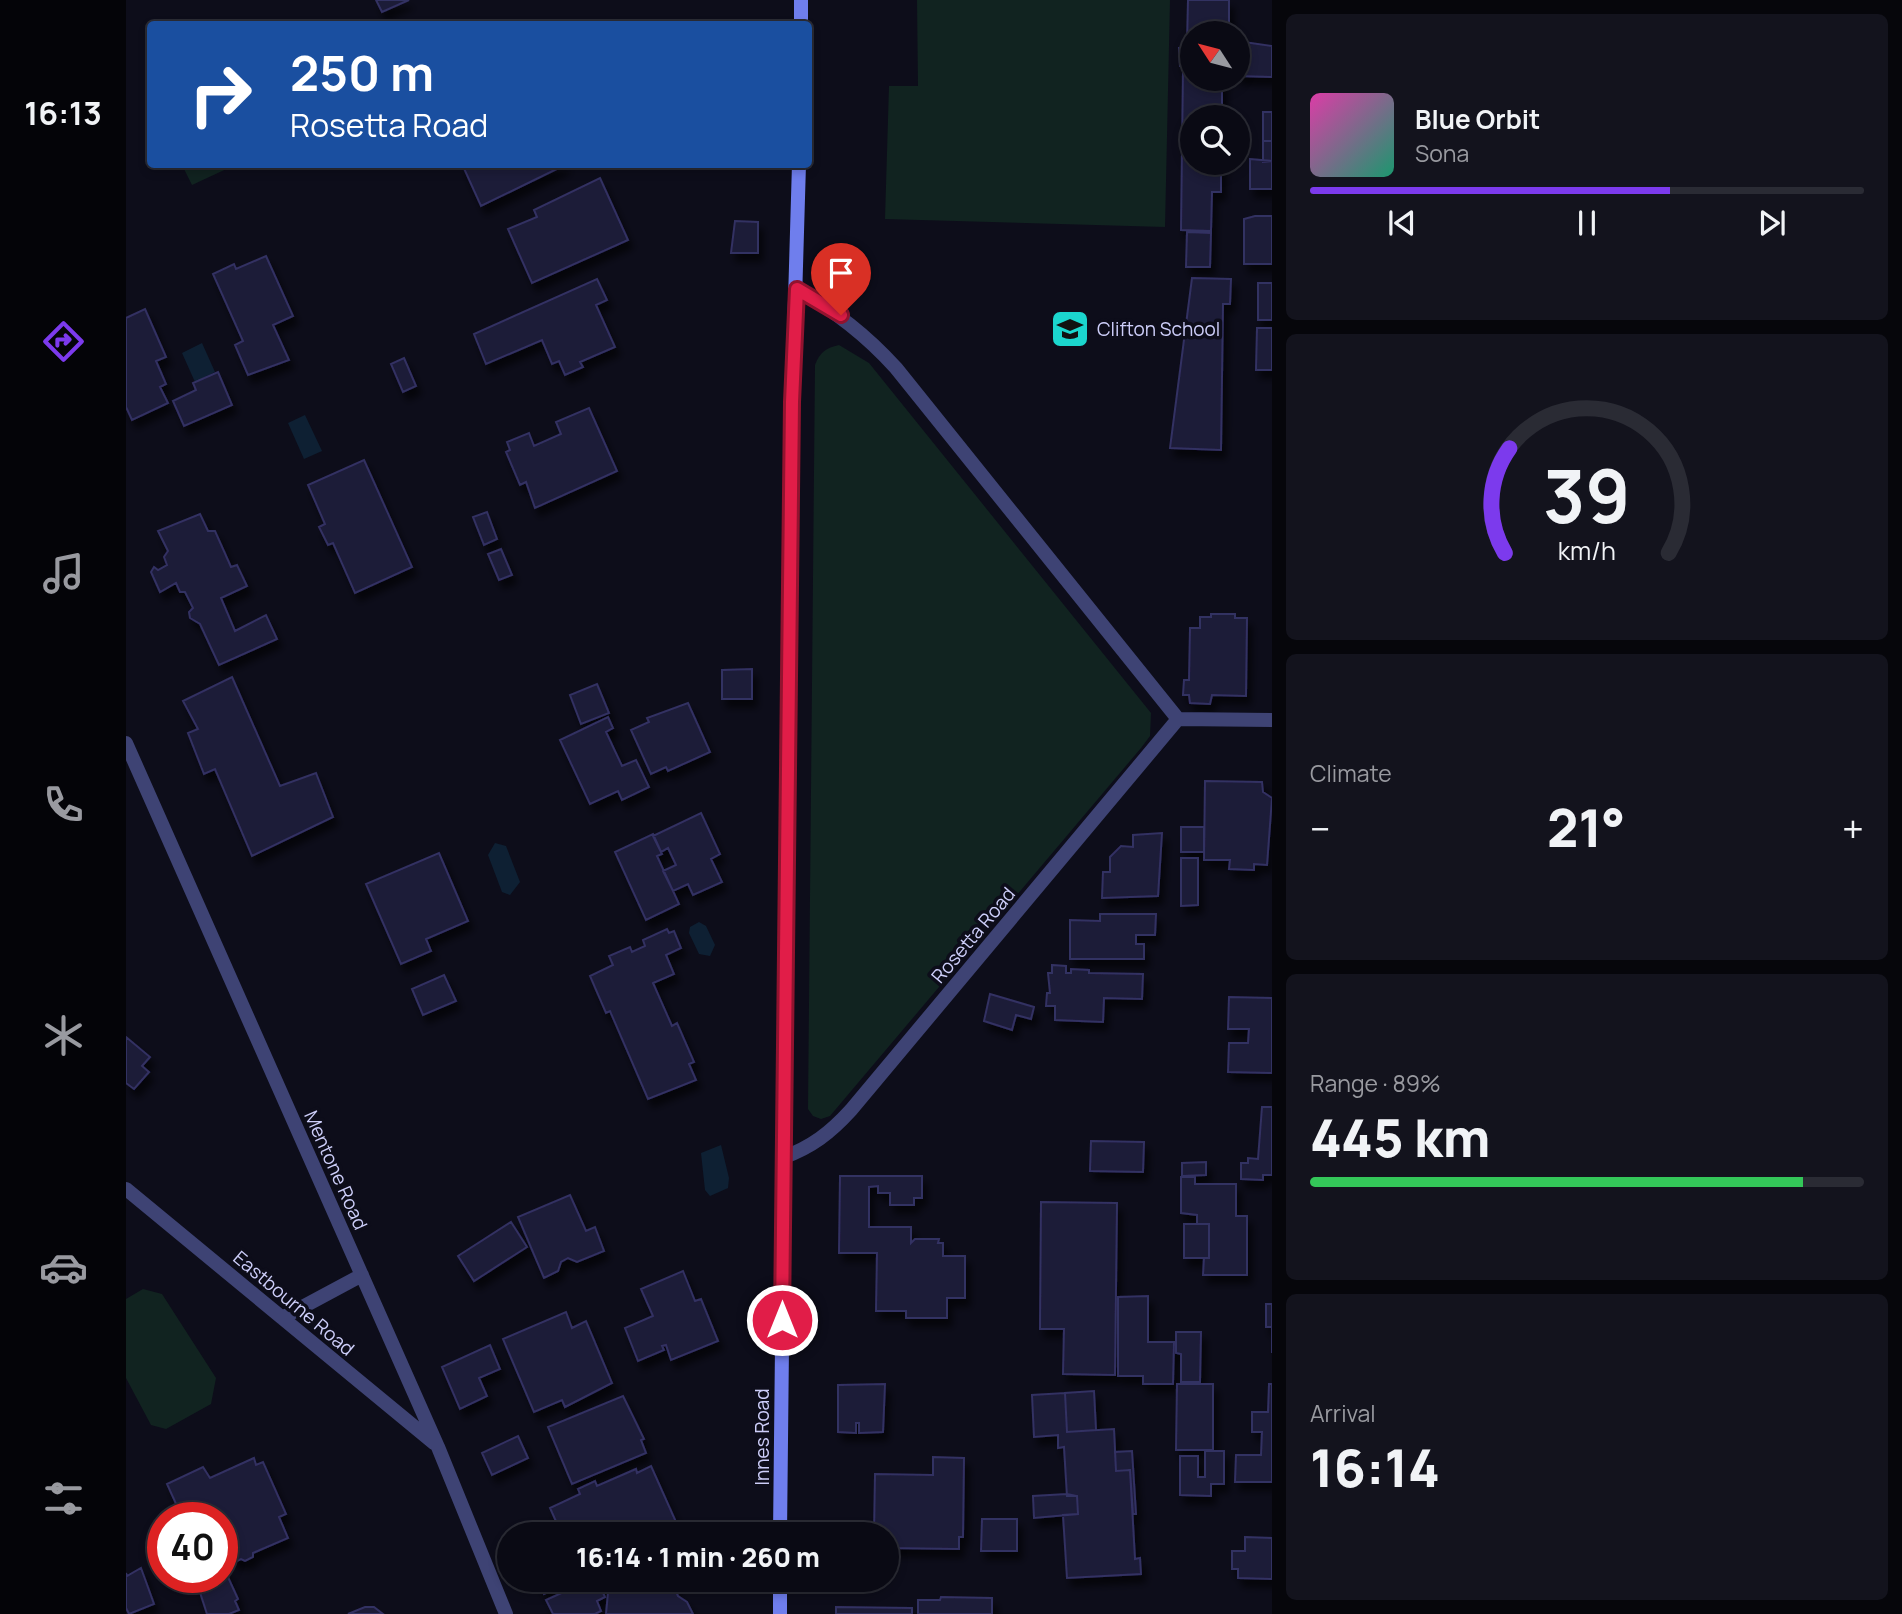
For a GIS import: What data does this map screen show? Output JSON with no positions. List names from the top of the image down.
{
  "streets": {
    "street": [
      "Rosetta Road",
      "Mentone Road",
      "Eastbourne Road",
      "Innes Road"
    ]
  },
  "crossings": [
    ["Rosetta Road", "Innes Road"],
    ["Mentone Road", "Eastbourne Road"]
  ],
  "places": {
    "school or university": ["Clifton School"]
  },
  "north": "top left",
  "page": {
    "tabs": "16:13",
    "turn": ["250 m", "Rosetta Road"],
    "song": ["Blue Orbit", "Sona"],
    "tile": [
      "Climate",
      ["Range · 89%", "445 km"],
      ["Arrival", "16:14"]
    ],
    "heat": ["−", "21°", "+"],
    "limit": "40",
    "trip": "16:14 · 1 min · 260 m",
    "gauge": ["39", "km/h"]
  }
}
